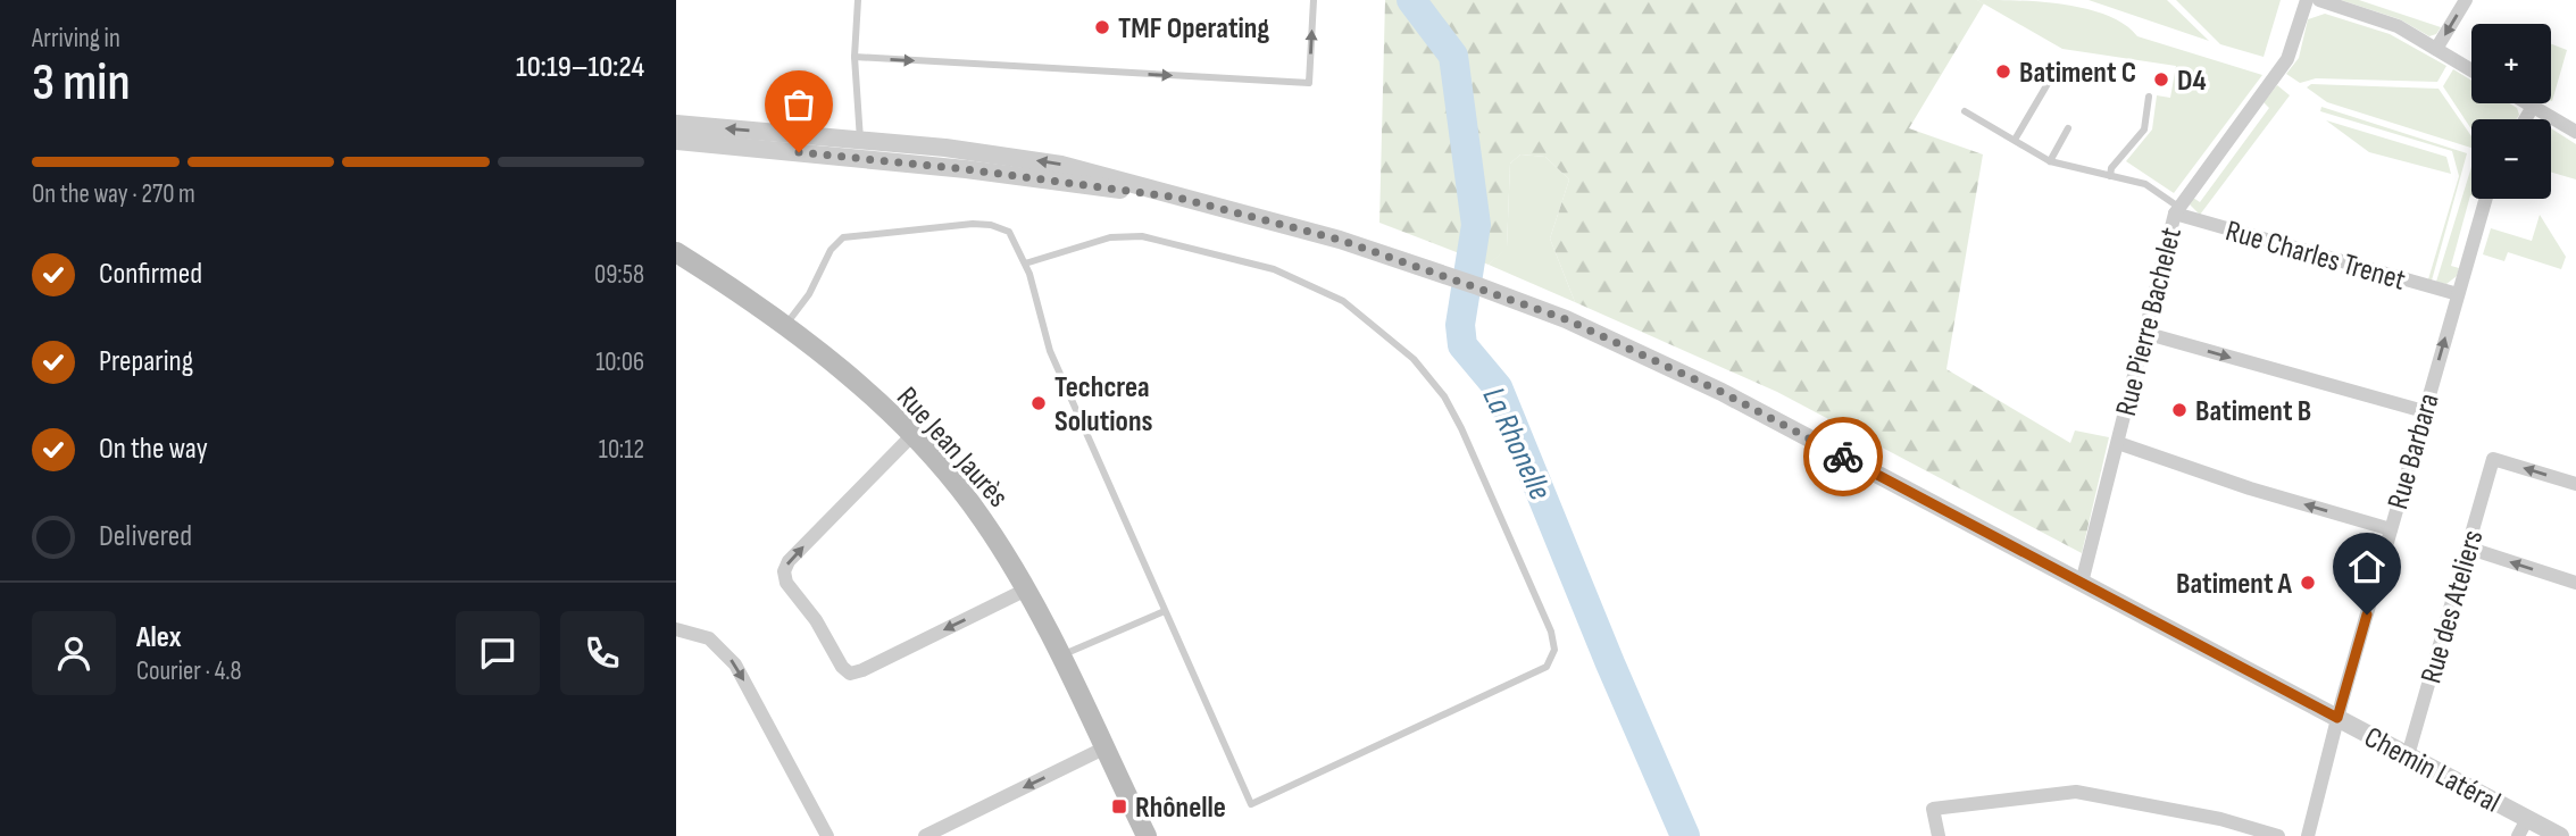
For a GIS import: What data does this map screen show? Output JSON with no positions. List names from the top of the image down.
{
  "streets": {
    "main road": ["Rue Jean Jaurès"],
    "street": [
      "Rue Charles Trenet",
      "Rue Pierre Bachelet",
      "Rue Barbara",
      "Rue des Ateliers",
      "Chemin Latéral"
    ]
  },
  "crossings": [
    ["Rue Charles Trenet", "Rue Pierre Bachelet"],
    ["Rue Charles Trenet", "Rue Barbara"],
    ["Rue Pierre Bachelet", "Chemin Latéral"],
    ["Rue Barbara", "Chemin Latéral"],
    ["Rue des Ateliers", "Chemin Latéral"]
  ],
  "water": ["La Rhonelle"],
  "places": {
    "other": [
      "TMF Operating",
      "Batiment C",
      "D4",
      "Techcrea Solutions",
      "Batiment B",
      "Batiment A"
    ],
    "transit": ["Rhônelle"]
  },
  "page": {
    "heading": ["3 min", "Arriving in", "10:19–10:24"],
    "panel": ["Alex", "Courier · 4.8"],
    "map_buttons": ["+", "−"],
    "bar": "On the way · 270 m",
    "list": [
      ["Confirmed", "09:58"],
      ["Preparing", "10:06"],
      ["On the way", "10:12"],
      "Delivered"
    ]
  }
}
